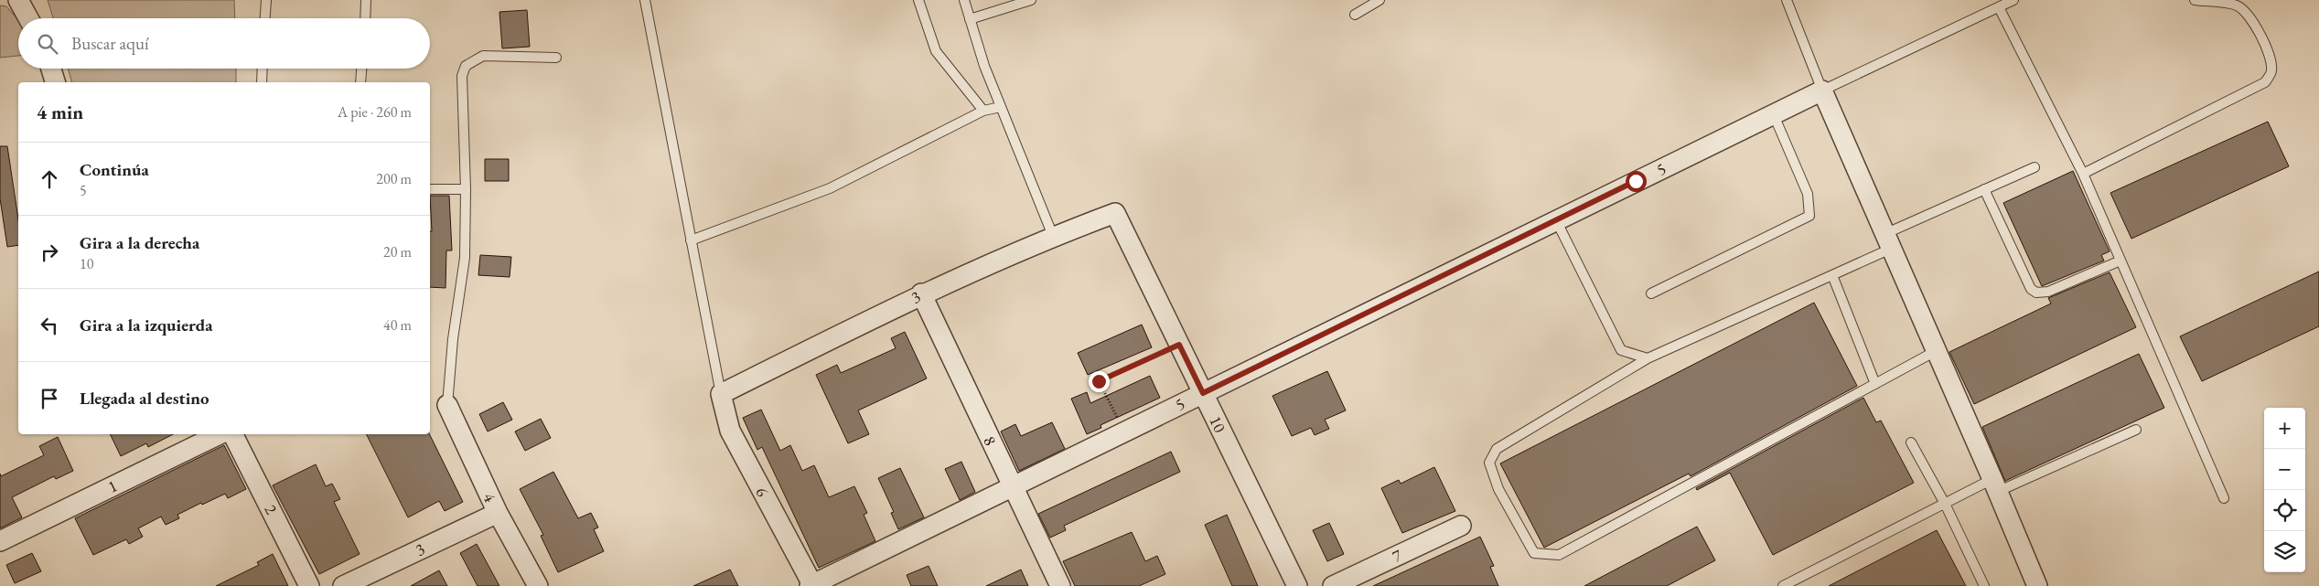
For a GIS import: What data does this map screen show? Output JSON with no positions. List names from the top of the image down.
{
  "streets": {
    "street": [
      "5",
      "3",
      "10",
      "8",
      "1",
      "6",
      "4",
      "2",
      "7"
    ]
  },
  "crossings": [
    ["5", "10"],
    ["5", "8"],
    ["5", "6"],
    ["3", "10"],
    ["3", "8"],
    ["3", "6"],
    ["3", "4"]
  ],
  "page": {
    "search": "Buscar aquí",
    "heading": ["4 min", "A pie · 260 m"],
    "list": [
      ["Continúa", "5", "200 m"],
      ["Gira a la derecha", "10", "20 m"],
      ["Gira a la izquierda", "40 m"],
      "Llegada al destino"
    ],
    "map_buttons": ["+", "−"]
  }
}
